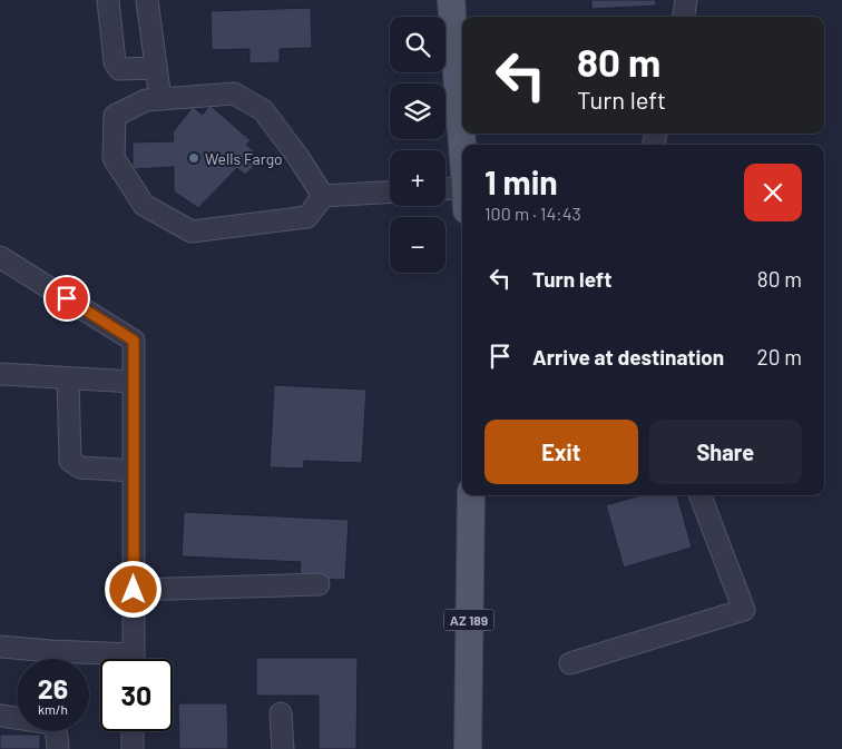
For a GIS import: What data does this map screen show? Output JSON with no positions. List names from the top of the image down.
{
  "streets": {
    "main road": ["AZ 189"]
  },
  "places": ["Wells Fargo"],
  "page": {
    "map_buttons": ["+", "−"],
    "turn": ["80 m", "Turn left"],
    "heading": ["1 min", "100 m · 14:43"],
    "list": [
      {
        "name": "Turn left",
        "value": "80 m"
      },
      {
        "name": "Arrive at destination",
        "value": "20 m"
      }
    ],
    "buttons": ["Exit", "Share"],
    "speed": "26 km/h",
    "limit": "30"
  }
}
